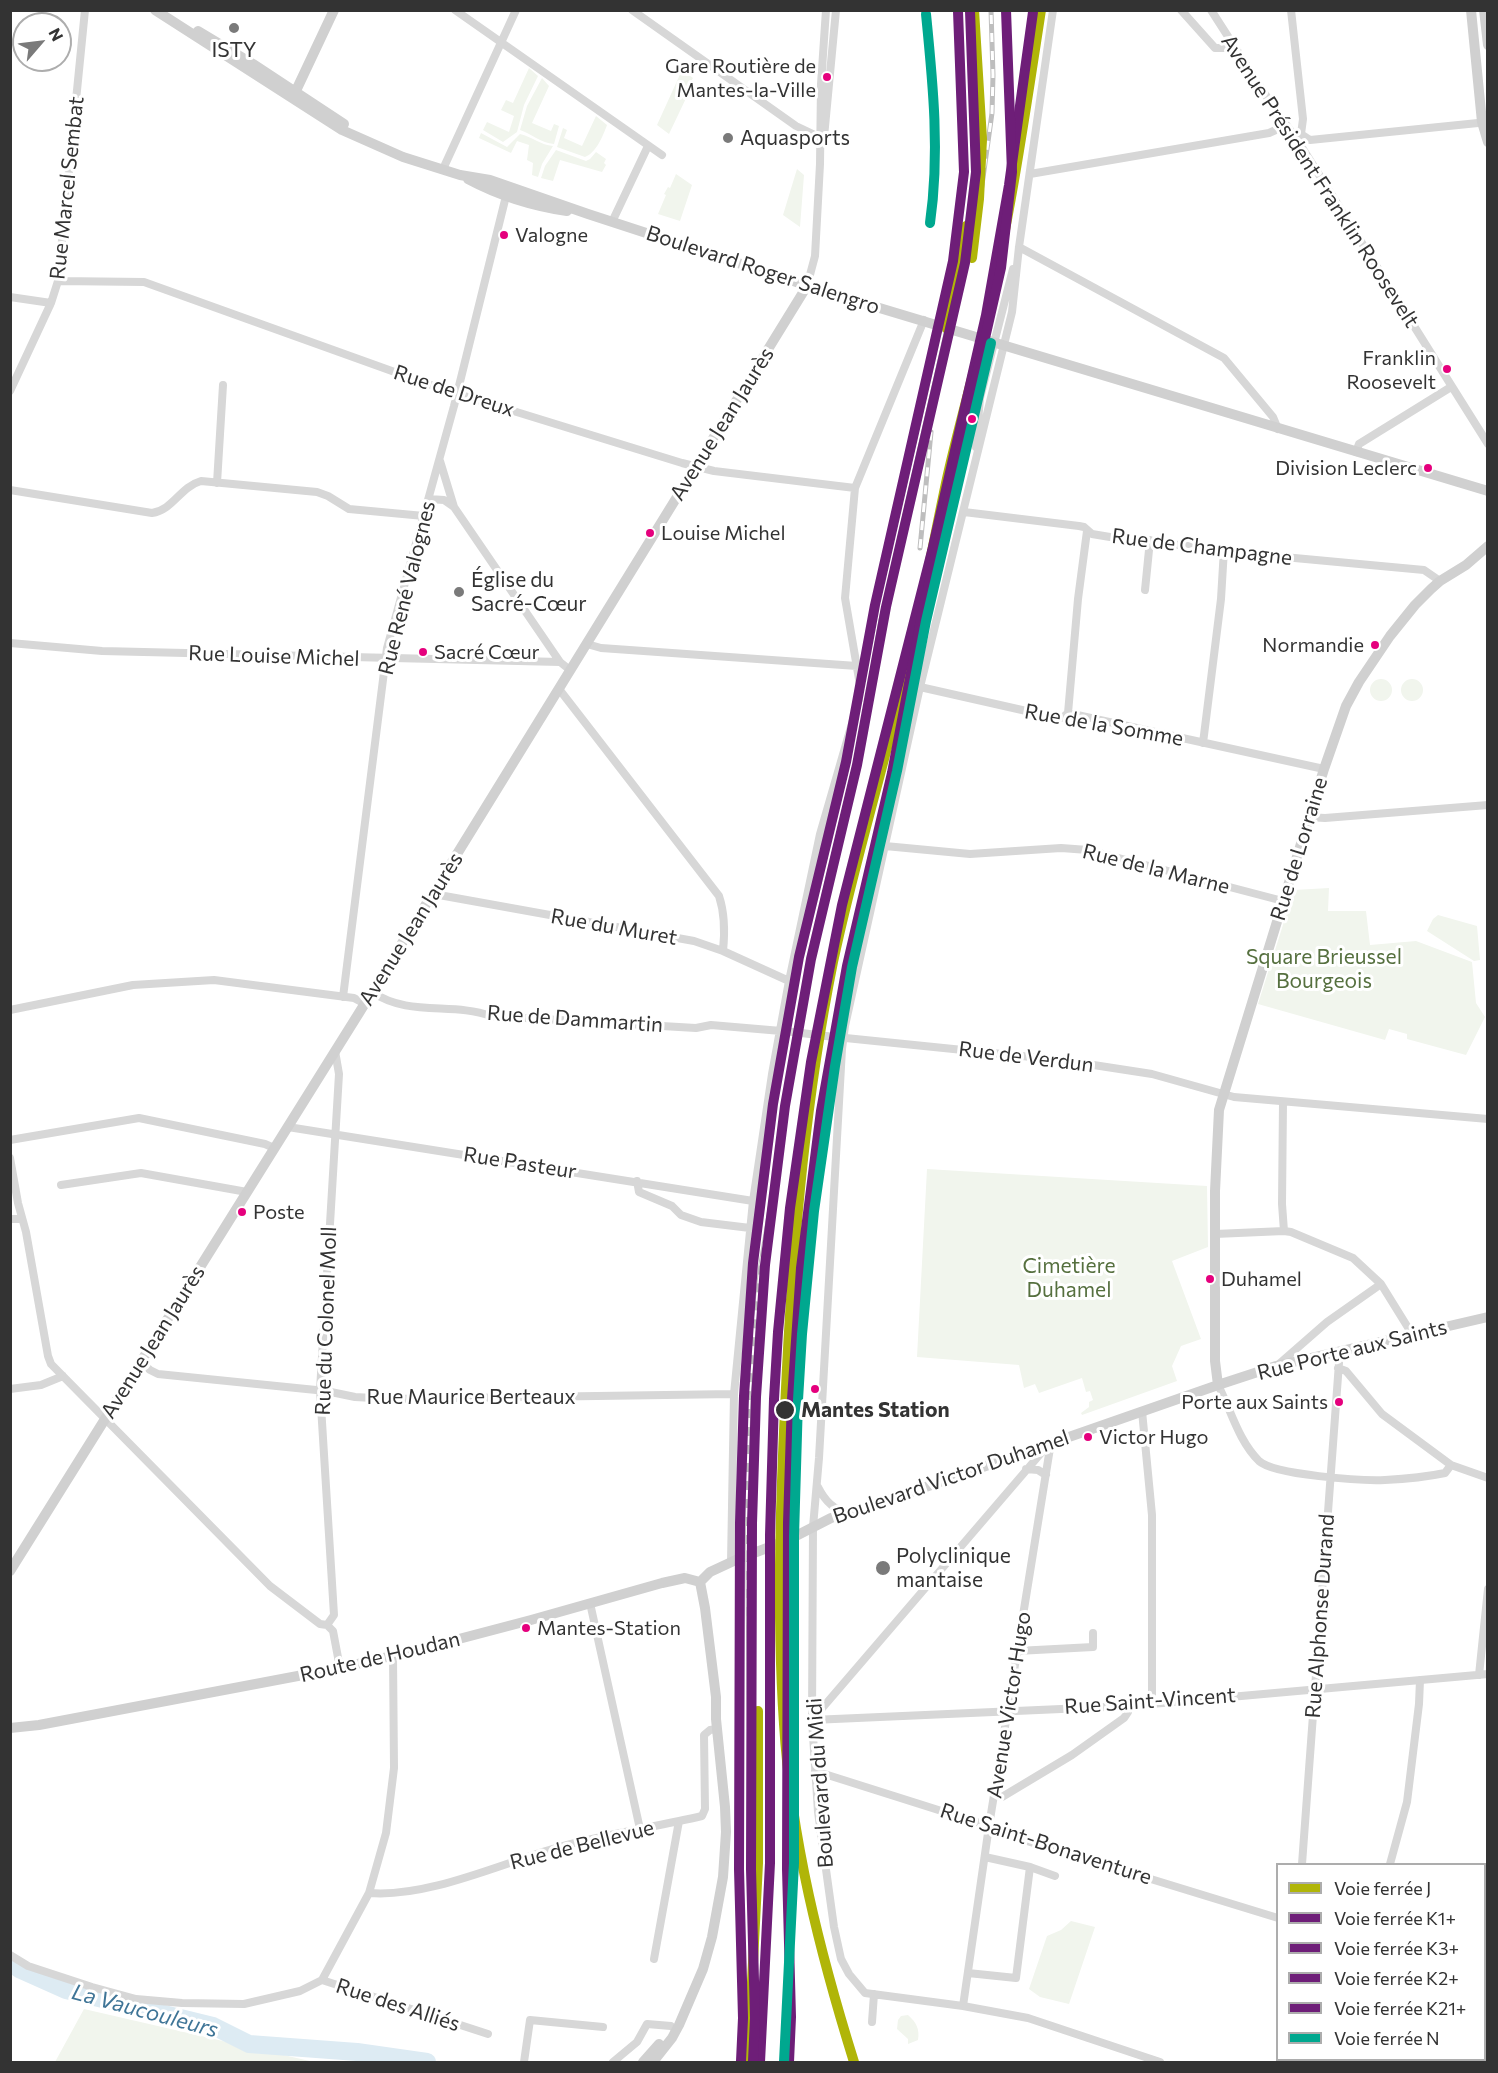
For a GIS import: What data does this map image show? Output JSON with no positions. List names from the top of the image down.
{
  "streets": {
    "main road": [
      "Boulevard Roger Salengro",
      "Avenue Jean Jaurès",
      "Rue de Lorraine",
      "Rue Porte aux Saints",
      "Boulevard Victor Duhamel",
      "Route de Houdan"
    ],
    "street": [
      "Avenue Président Franklin Roosevelt",
      "Rue Marcel Sembat",
      "Rue de Dreux",
      "Rue de Champagne",
      "Rue René Valognes",
      "Rue Louise Michel",
      "Rue de la Somme",
      "Rue de la Marne",
      "Rue du Muret",
      "Rue de Dammartin",
      "Rue de Verdun",
      "Rue Pasteur",
      "Rue du Colonel Moll",
      "Rue Maurice Berteaux",
      "Rue Alphonse Durand",
      "Rue Saint-Vincent",
      "Avenue Victor Hugo",
      "Boulevard du Midi",
      "Rue Saint-Bonaventure",
      "Rue de Bellevue",
      "Rue des Alliés"
    ]
  },
  "crossings": [
    ["Rue Marcel Sembat", "Rue de Dreux"],
    ["Boulevard Roger Salengro", "Avenue Jean Jaurès"],
    ["Boulevard Roger Salengro", "Rue René Valognes"],
    ["Boulevard Roger Salengro", "Boulevard du Midi"],
    ["Rue de Dreux", "Avenue Jean Jaurès"],
    ["Rue de Dreux", "Rue René Valognes"],
    ["Avenue Jean Jaurès", "Rue du Muret"],
    ["Avenue Jean Jaurès", "Rue de Dammartin"],
    ["Avenue Jean Jaurès", "Rue Pasteur"],
    ["Avenue Jean Jaurès", "Rue du Colonel Moll"],
    ["Avenue Jean Jaurès", "Rue Maurice Berteaux"],
    ["Rue de Champagne", "Rue de Lorraine"],
    ["Rue de Champagne", "Boulevard du Midi"],
    ["Rue René Valognes", "Rue Louise Michel"],
    ["Rue de la Somme", "Rue de Lorraine"],
    ["Rue de la Somme", "Boulevard du Midi"],
    ["Rue de Lorraine", "Rue de la Marne"],
    ["Rue de Lorraine", "Rue de Verdun"],
    ["Rue de Lorraine", "Rue Porte aux Saints"],
    ["Rue de Lorraine", "Boulevard Victor Duhamel"],
    ["Rue de la Marne", "Boulevard du Midi"],
    ["Rue de Dammartin", "Rue de Verdun"],
    ["Rue de Verdun", "Boulevard du Midi"],
    ["Rue Pasteur", "Rue du Colonel Moll"],
    ["Rue du Colonel Moll", "Rue Maurice Berteaux"],
    ["Rue Porte aux Saints", "Boulevard Victor Duhamel"],
    ["Rue Porte aux Saints", "Rue Alphonse Durand"],
    ["Boulevard Victor Duhamel", "Avenue Victor Hugo"],
    ["Boulevard Victor Duhamel", "Boulevard du Midi"],
    ["Rue Alphonse Durand", "Rue Saint-Vincent"],
    ["Route de Houdan", "Rue des Alliés"],
    ["Rue Saint-Vincent", "Avenue Victor Hugo"],
    ["Rue Saint-Vincent", "Boulevard du Midi"],
    ["Avenue Victor Hugo", "Rue Saint-Bonaventure"],
    ["Boulevard du Midi", "Rue Saint-Bonaventure"],
    ["Rue de Bellevue", "Rue des Alliés"]
  ],
  "water": ["La Vaucouleurs"],
  "parks": ["Square Brieussel Bourgeois", "Cimetière Duhamel"],
  "places": [
    "ISTY",
    "Gare Routière de Mantes-la-Ville",
    "Aquasports",
    "Valogne",
    "Franklin Roosevelt",
    "Division Leclerc",
    "Louise Michel",
    "Église du Sacré-Cœur",
    "Normandie",
    "Sacré Cœur",
    "Poste",
    "Duhamel",
    "Porte aux Saints",
    "Mantes Station",
    "Victor Hugo",
    "Polyclinique mantaise",
    "Mantes-Station"
  ],
  "lines": [
    "rail line J",
    "rail line K2+",
    "rail line K3+",
    "rail line K21+",
    "rail line K1+",
    "rail line N"
  ],
  "legend": [
    "Voie ferrée J",
    "Voie ferrée K1+",
    "Voie ferrée K3+",
    "Voie ferrée K2+",
    "Voie ferrée K21+",
    "Voie ferrée N"
  ],
  "north": "top right"
}
